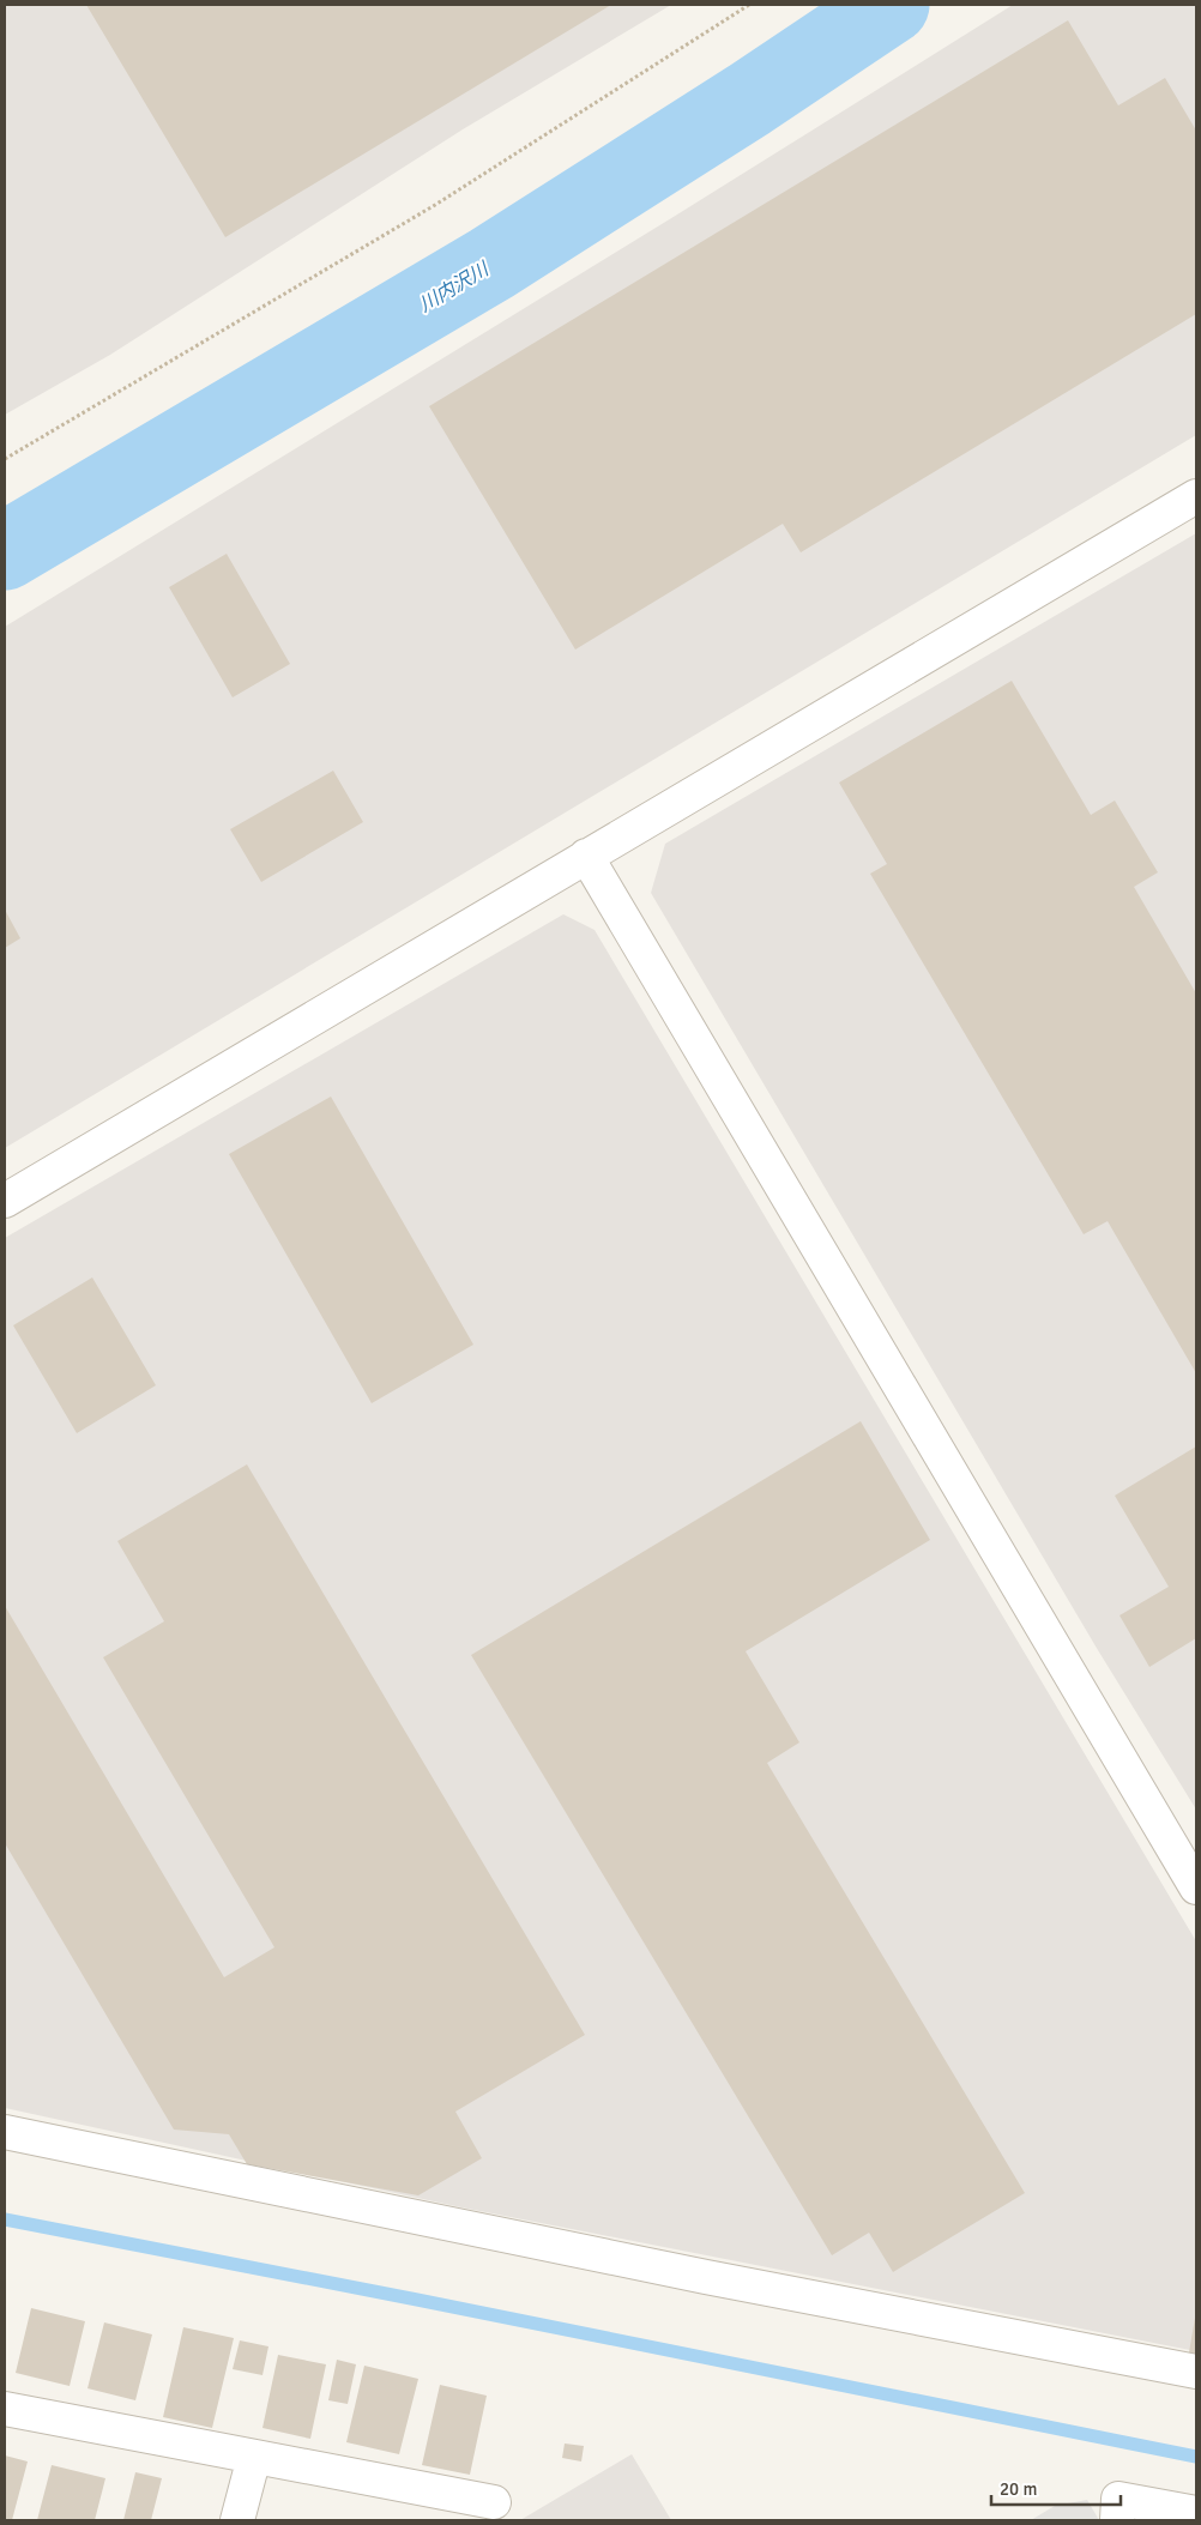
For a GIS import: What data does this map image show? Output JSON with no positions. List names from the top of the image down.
{
  "water": ["川内沢川"],
  "scale_bar": "20 m"
}
